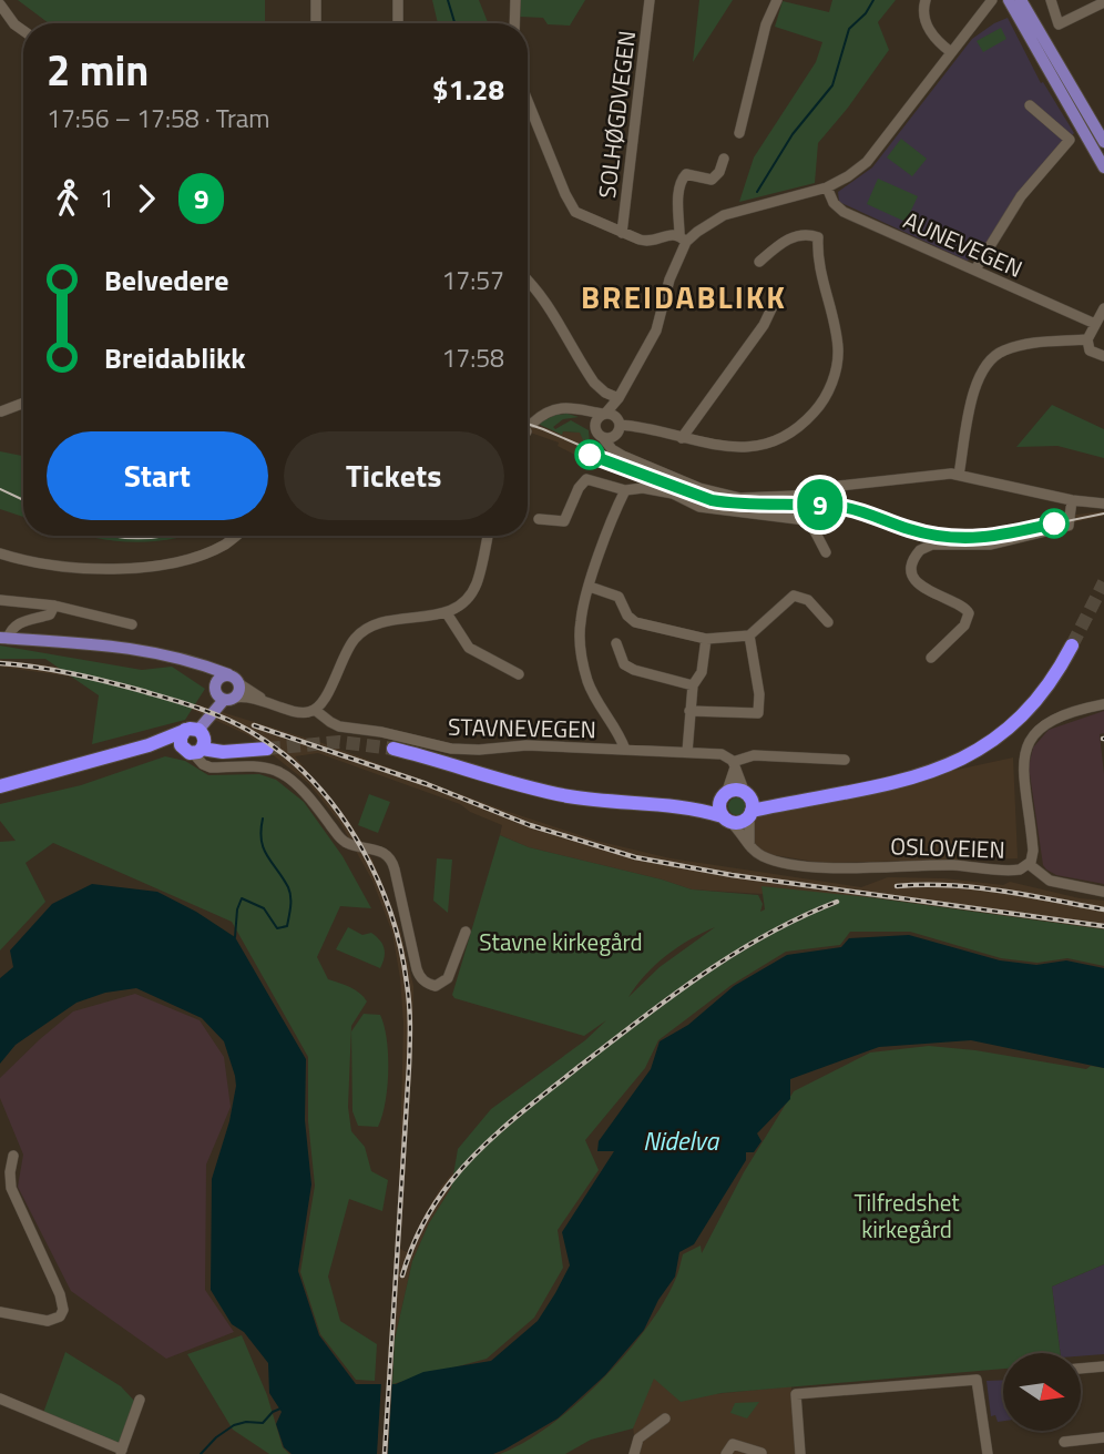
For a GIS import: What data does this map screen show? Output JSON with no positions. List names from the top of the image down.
{
  "streets": {
    "street": [
      "SOLHØGDVEGEN",
      "AUNEVEGEN",
      "STAVNEVEGEN",
      "OSLOVEIEN"
    ]
  },
  "districts": ["BREIDABLIKK"],
  "water": ["Nidelva"],
  "parks": ["Stavne kirkegård", "Tilfredshet kirkegård"],
  "lines": ["tram line 9"],
  "north": "right",
  "page": {
    "on_map": "9",
    "heading": ["2 min", "17:56 – 17:58 · Tram", "$1.28"],
    "legs": ["1", "9"],
    "list": [
      {
        "name": "Belvedere",
        "value": "17:57"
      },
      {
        "name": "Breidablikk",
        "value": "17:58"
      }
    ],
    "buttons": ["Start", "Tickets"]
  }
}
